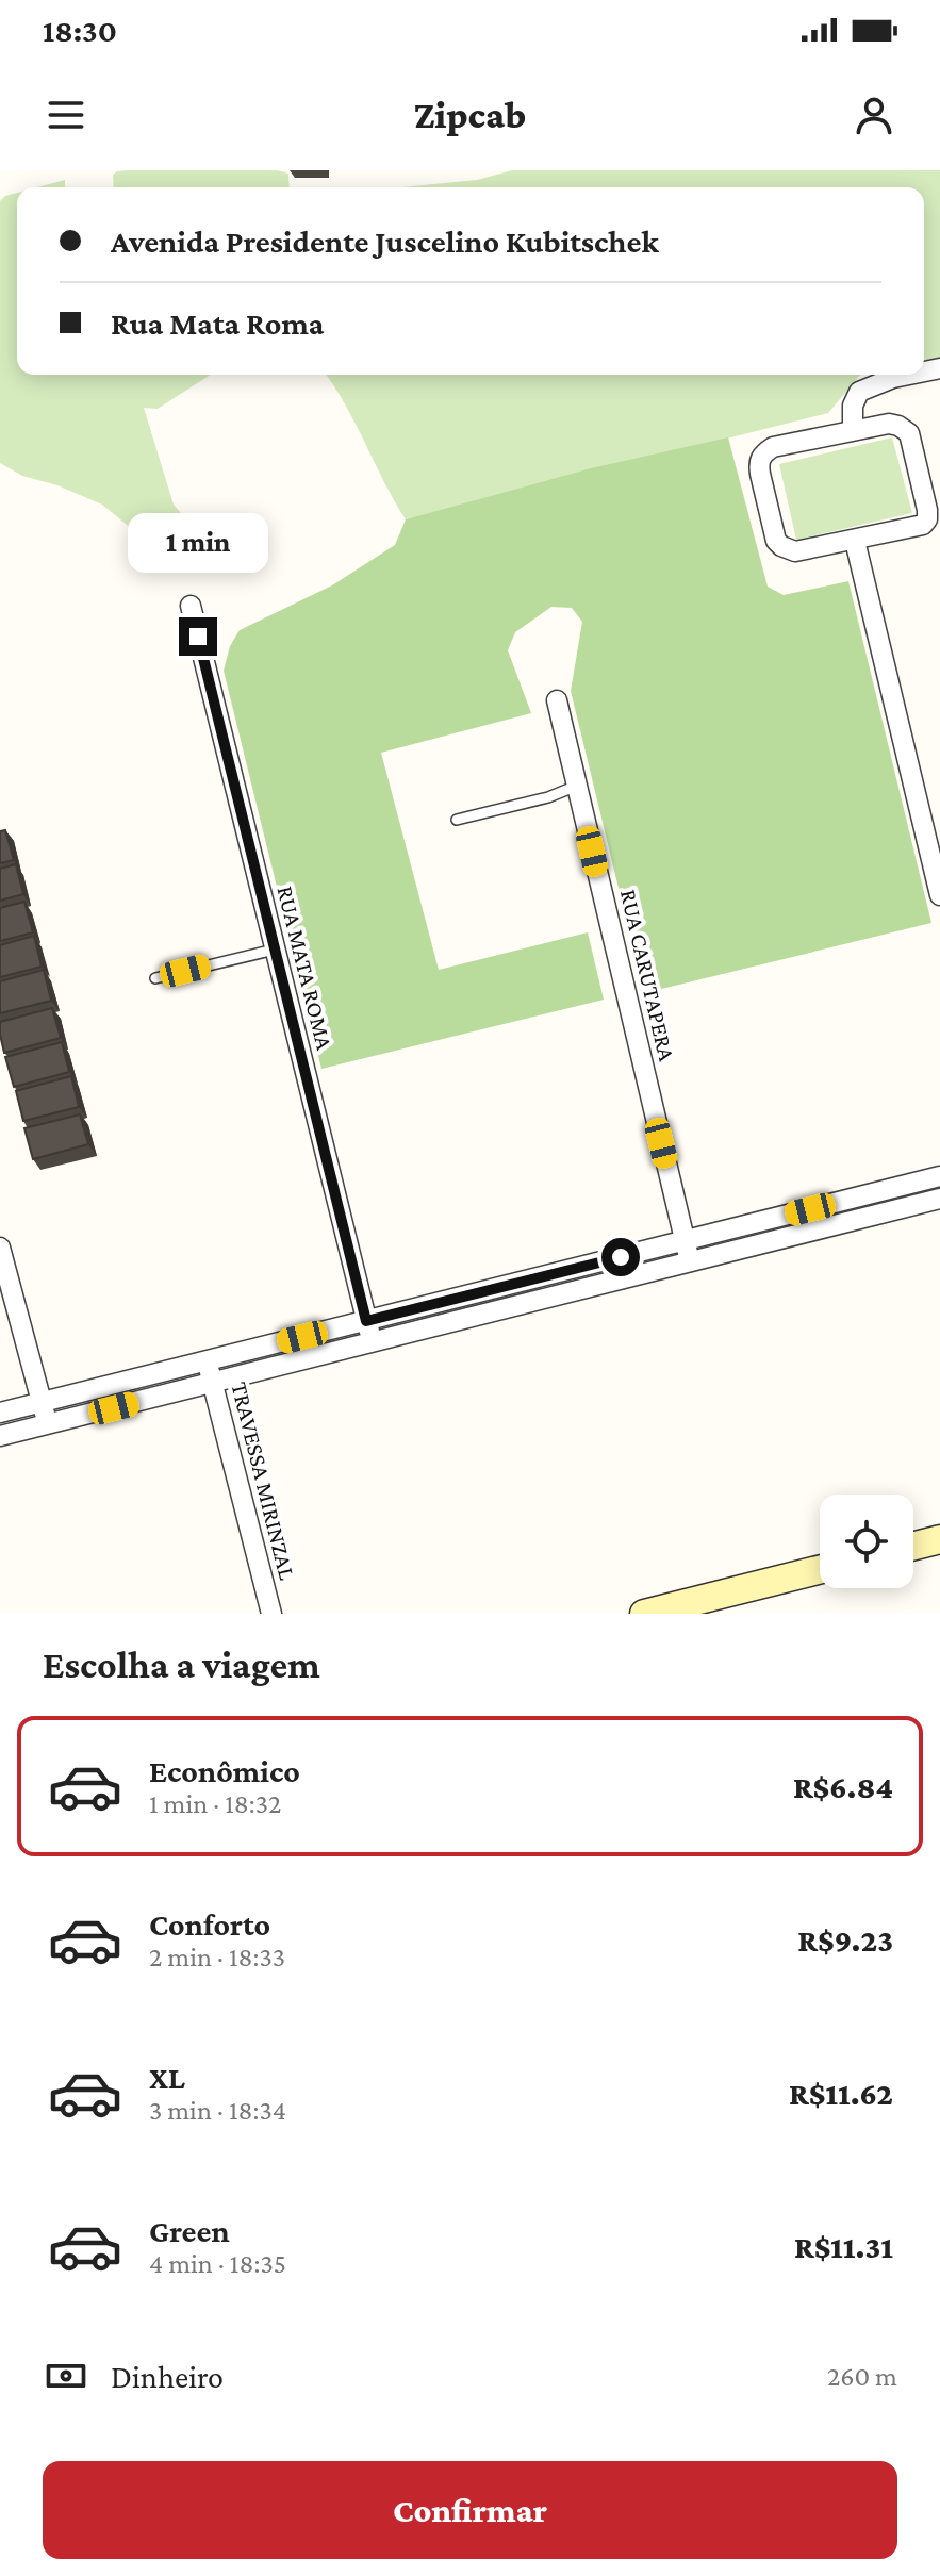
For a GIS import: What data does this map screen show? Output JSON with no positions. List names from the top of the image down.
{
  "streets": {
    "street": ["RUA MATA ROMA", "RUA CARUTAPERA", "TRAVESSA MIRINZAL"]
  },
  "page": {
    "status": "18:30",
    "header": "Zipcab",
    "banner": ["Avenida Presidente Juscelino Kubitschek", "Rua Mata Roma"],
    "bubble": "1 min",
    "heading": "Escolha a viagem",
    "list": [
      {
        "name": "Econômico",
        "note": "1 min · 18:32",
        "value": "R$6.84"
      },
      {
        "name": "Conforto",
        "note": "2 min · 18:33",
        "value": "R$9.23"
      },
      {
        "name": "XL",
        "note": "3 min · 18:34",
        "value": "R$11.62"
      },
      {
        "name": "Green",
        "note": "4 min · 18:35",
        "value": "R$11.31"
      }
    ],
    "pay": ["Dinheiro", "260 m"],
    "buttons": "Confirmar"
  }
}
